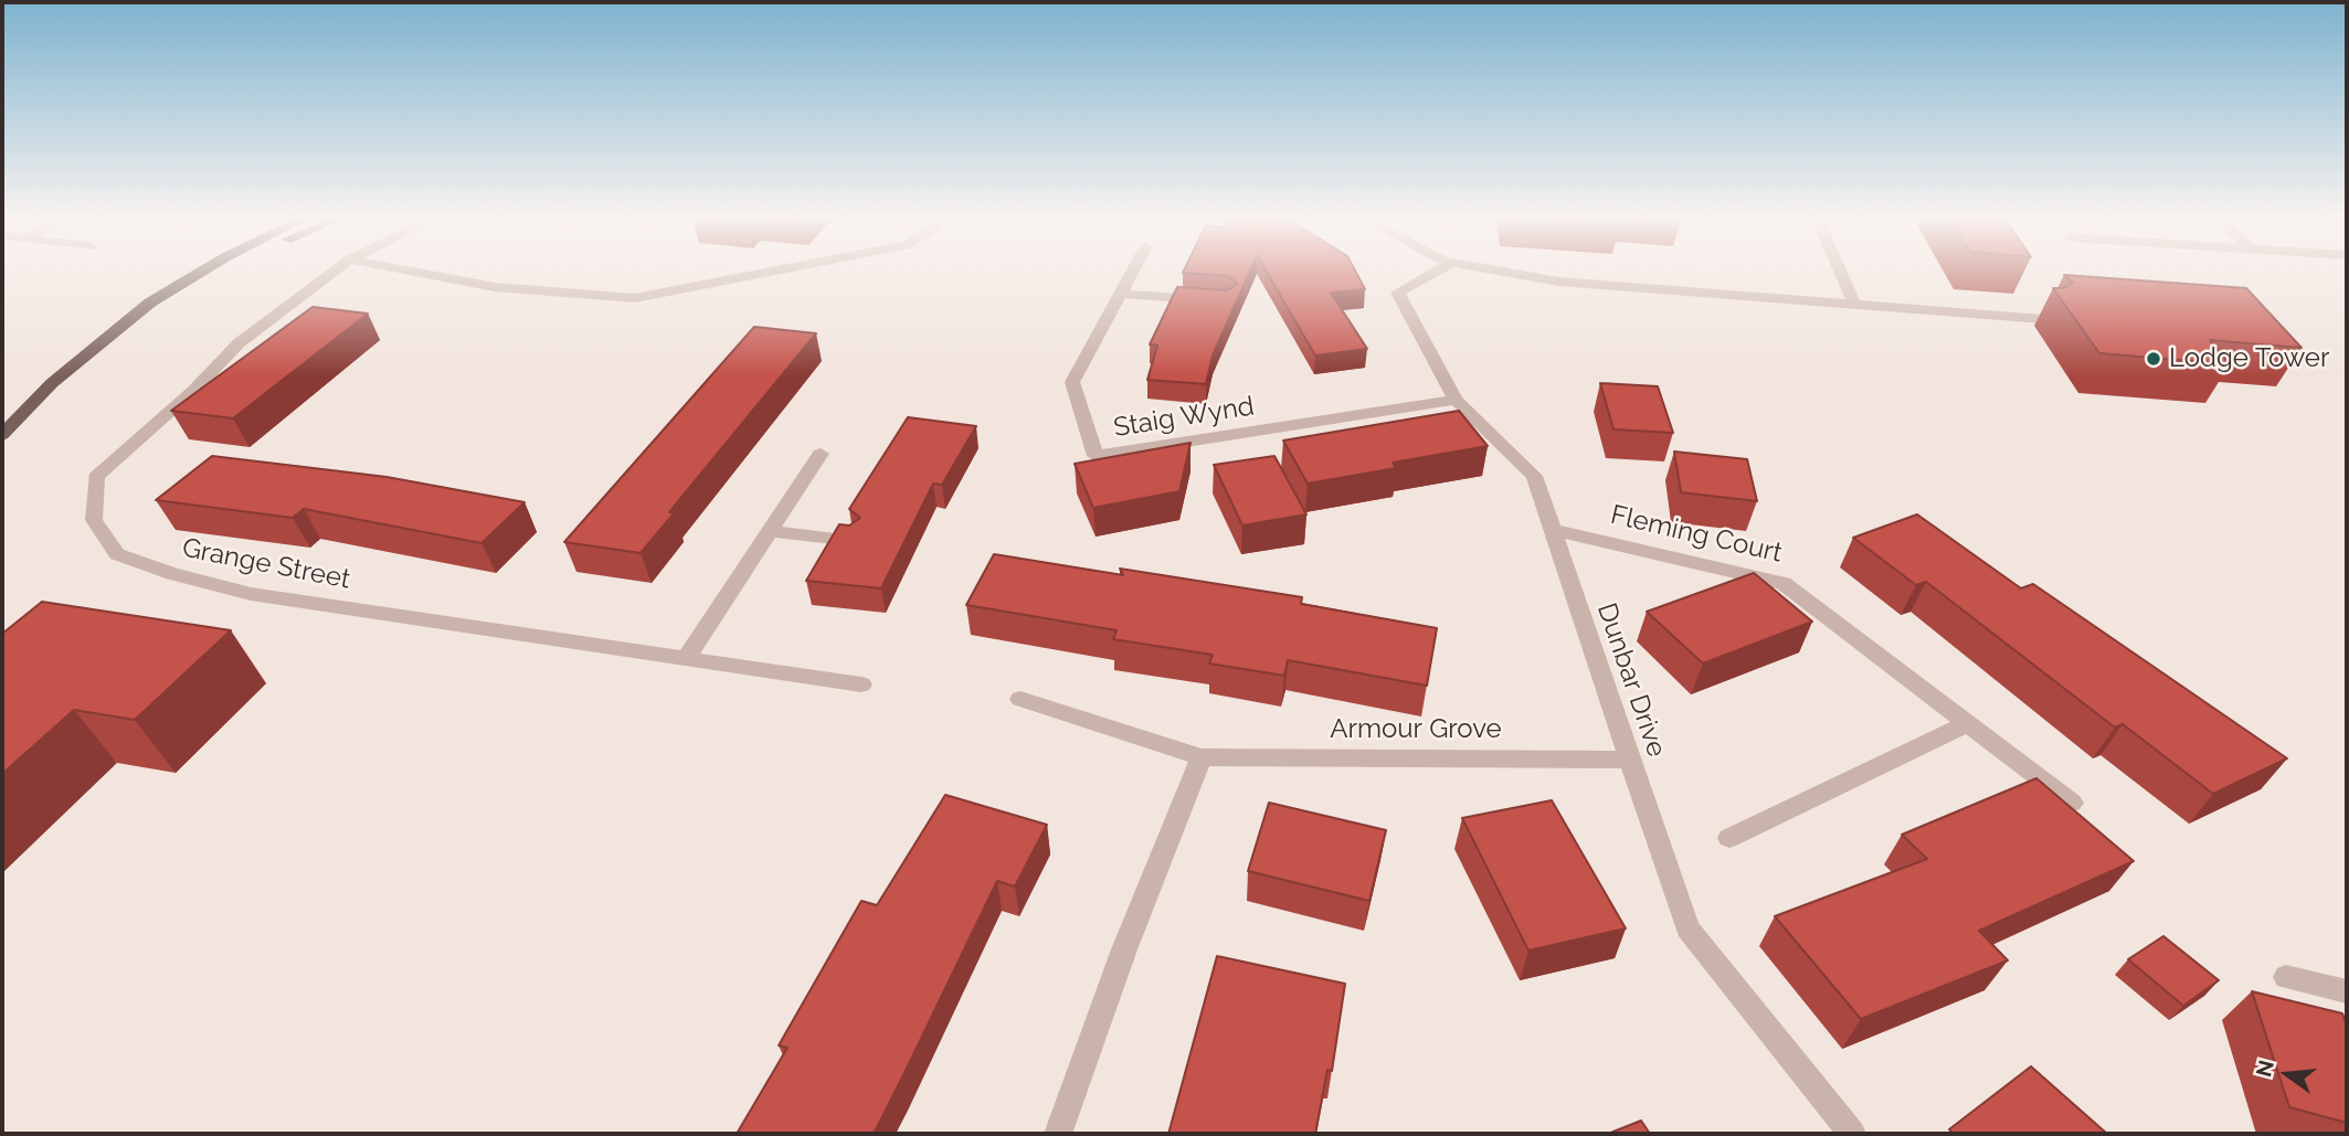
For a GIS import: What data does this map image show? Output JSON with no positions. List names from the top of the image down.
{
  "streets": {
    "street": [
      "Staig Wynd",
      "Fleming Court",
      "Grange Street",
      "Dunbar Drive",
      "Armour Grove"
    ]
  },
  "crossings": [
    ["Staig Wynd", "Dunbar Drive"],
    ["Fleming Court", "Dunbar Drive"],
    ["Dunbar Drive", "Armour Grove"]
  ],
  "places": ["Lodge Tower"],
  "north": "left"
}
